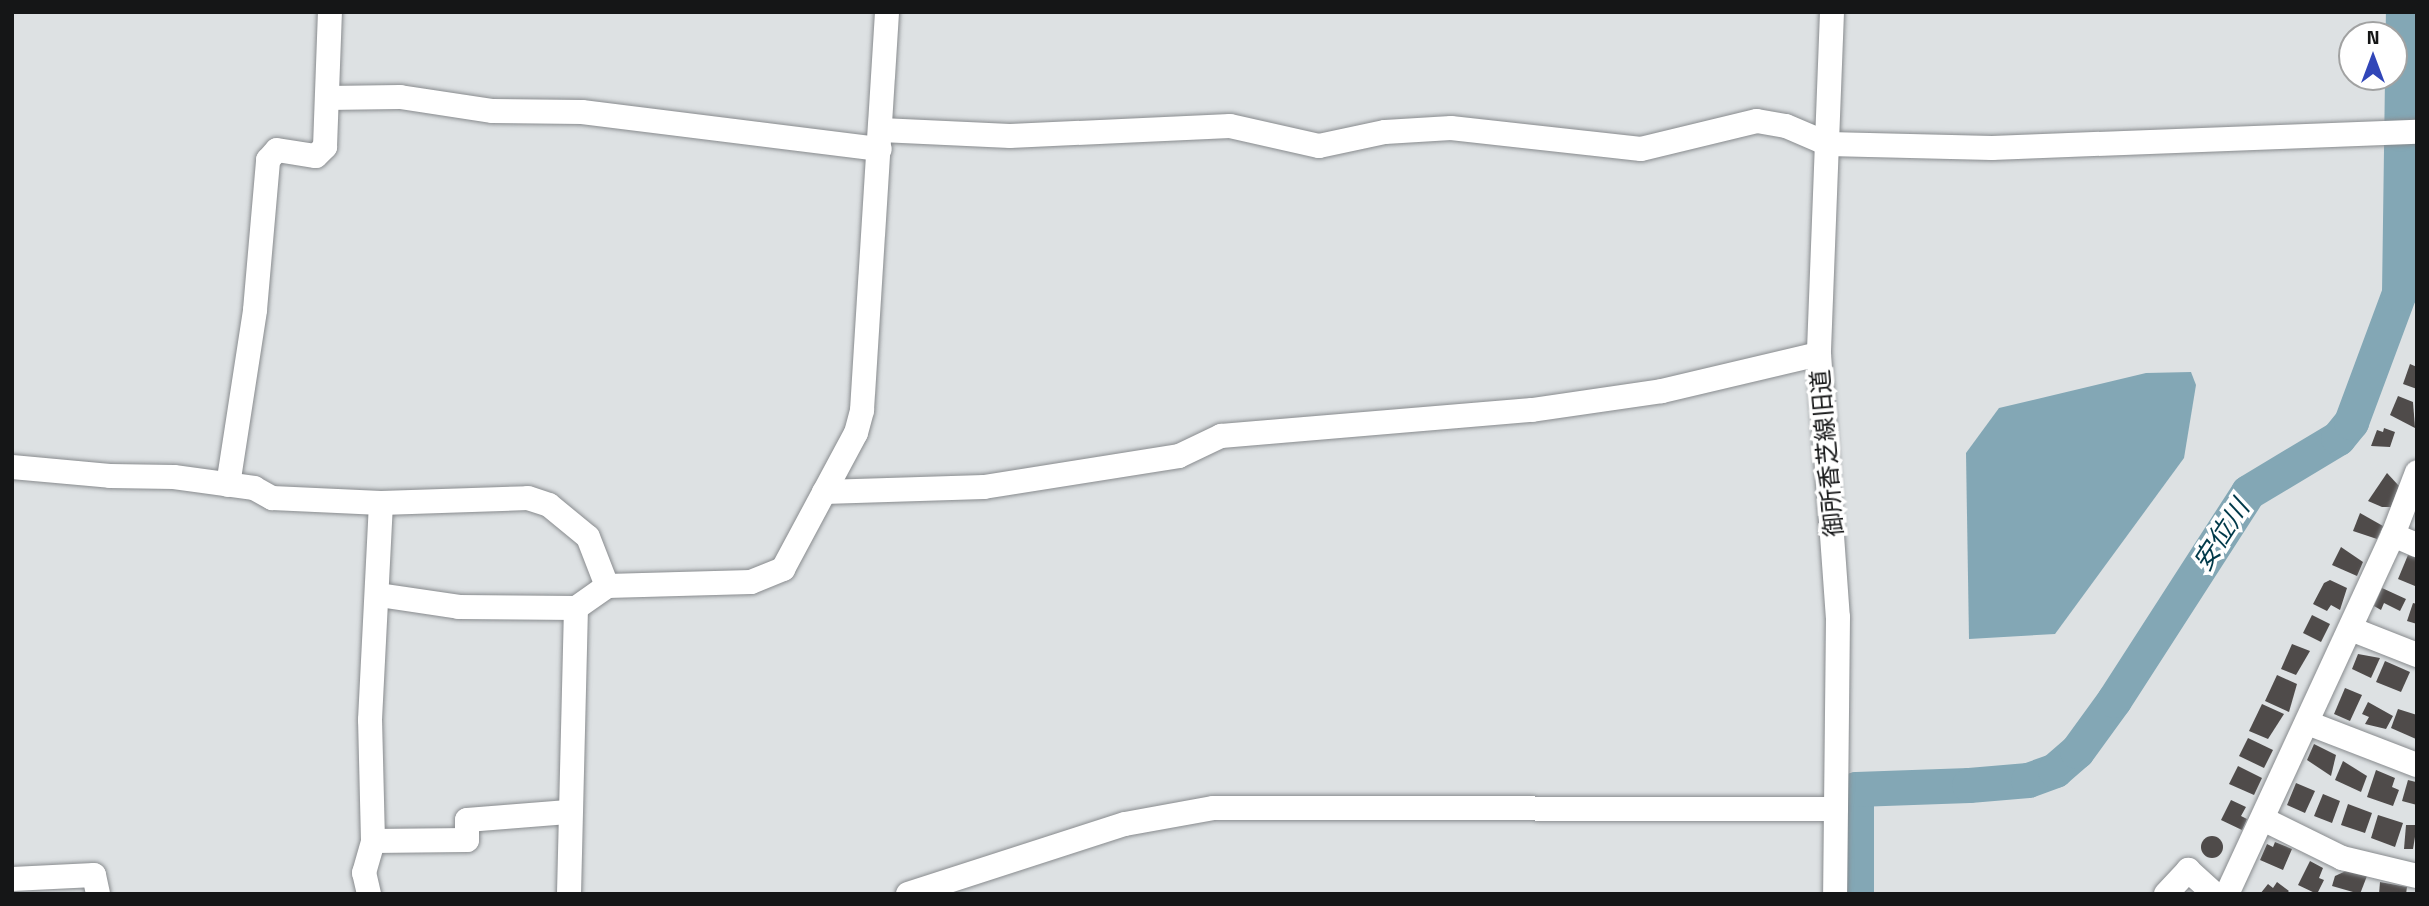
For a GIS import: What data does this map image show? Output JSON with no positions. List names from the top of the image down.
{
  "streets": {
    "street": ["御所香芝線旧道"]
  },
  "water": ["安位川"],
  "north": "top"
}
